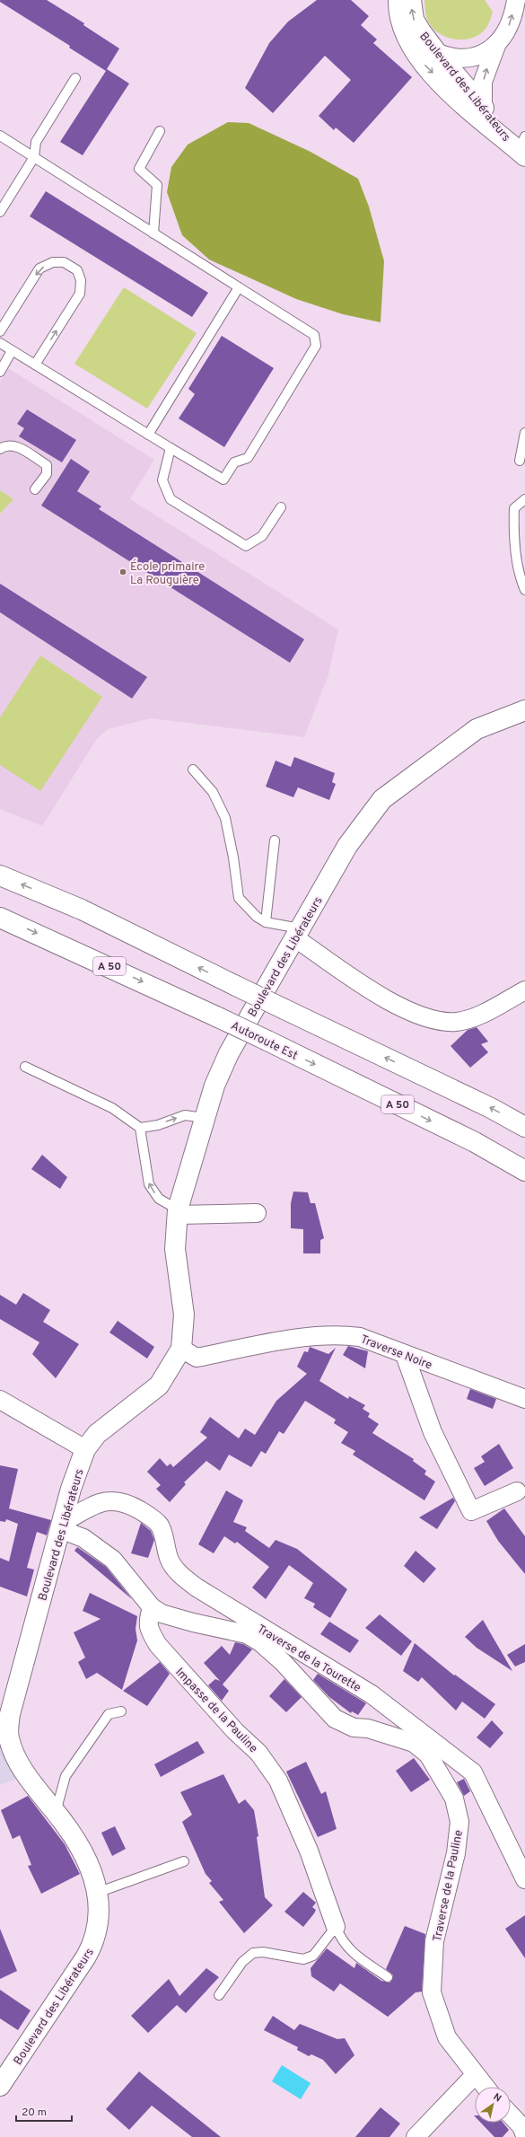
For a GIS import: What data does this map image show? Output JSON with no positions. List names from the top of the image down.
{
  "streets": {
    "main road": ["Boulevard des Libérateurs", "A 50", "Autoroute Est"],
    "street": [
      "Traverse Noire",
      "Traverse de la Tourette",
      "Impasse de la Pauline",
      "Traverse de la Pauline"
    ]
  },
  "crossings": [
    ["Boulevard des Libérateurs", "Traverse Noire"],
    ["Boulevard des Libérateurs", "Traverse de la Tourette"],
    ["Impasse de la Pauline", "Traverse de la Pauline"]
  ],
  "places": ["École primaire La Rouguière"],
  "scale_bar": "20 m",
  "north": "top right"
}
